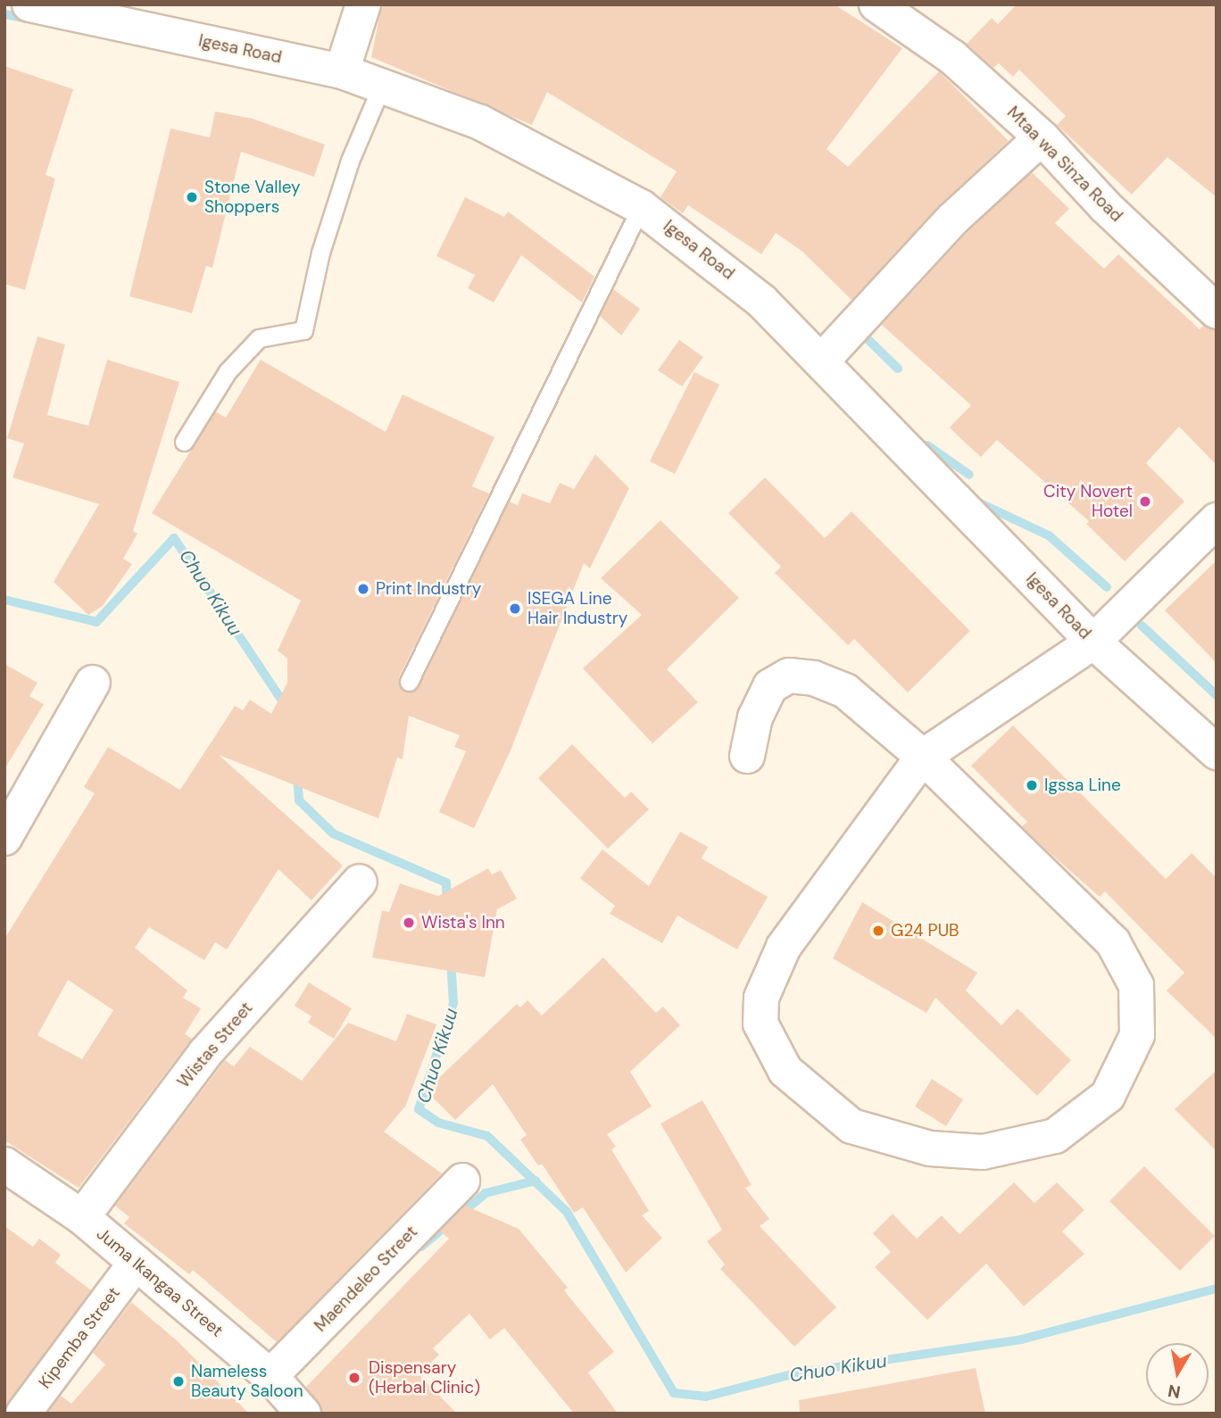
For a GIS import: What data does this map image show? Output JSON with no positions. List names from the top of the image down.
{
  "streets": {
    "street": [
      "Igesa Road",
      "Mtaa wa Sinza Road",
      "Wistas Street",
      "Maendeleo Street",
      "Juma Ikangaa Street",
      "Kipemba Street"
    ]
  },
  "crossings": [
    ["Wistas Street", "Juma Ikangaa Street"],
    ["Maendeleo Street", "Juma Ikangaa Street"],
    ["Juma Ikangaa Street", "Kipemba Street"]
  ],
  "water": ["Chuo Kikuu"],
  "places": [
    "Stone Valley Shoppers",
    "City Novert Hotel",
    "Print Industry",
    "ISEGA Line Hair Industry",
    "Igssa Line",
    "Wista's Inn",
    "G24 PUB",
    "Dispensary (Herbal Clinic)",
    "Nameless Beauty Saloon"
  ],
  "north": "bottom"
}
